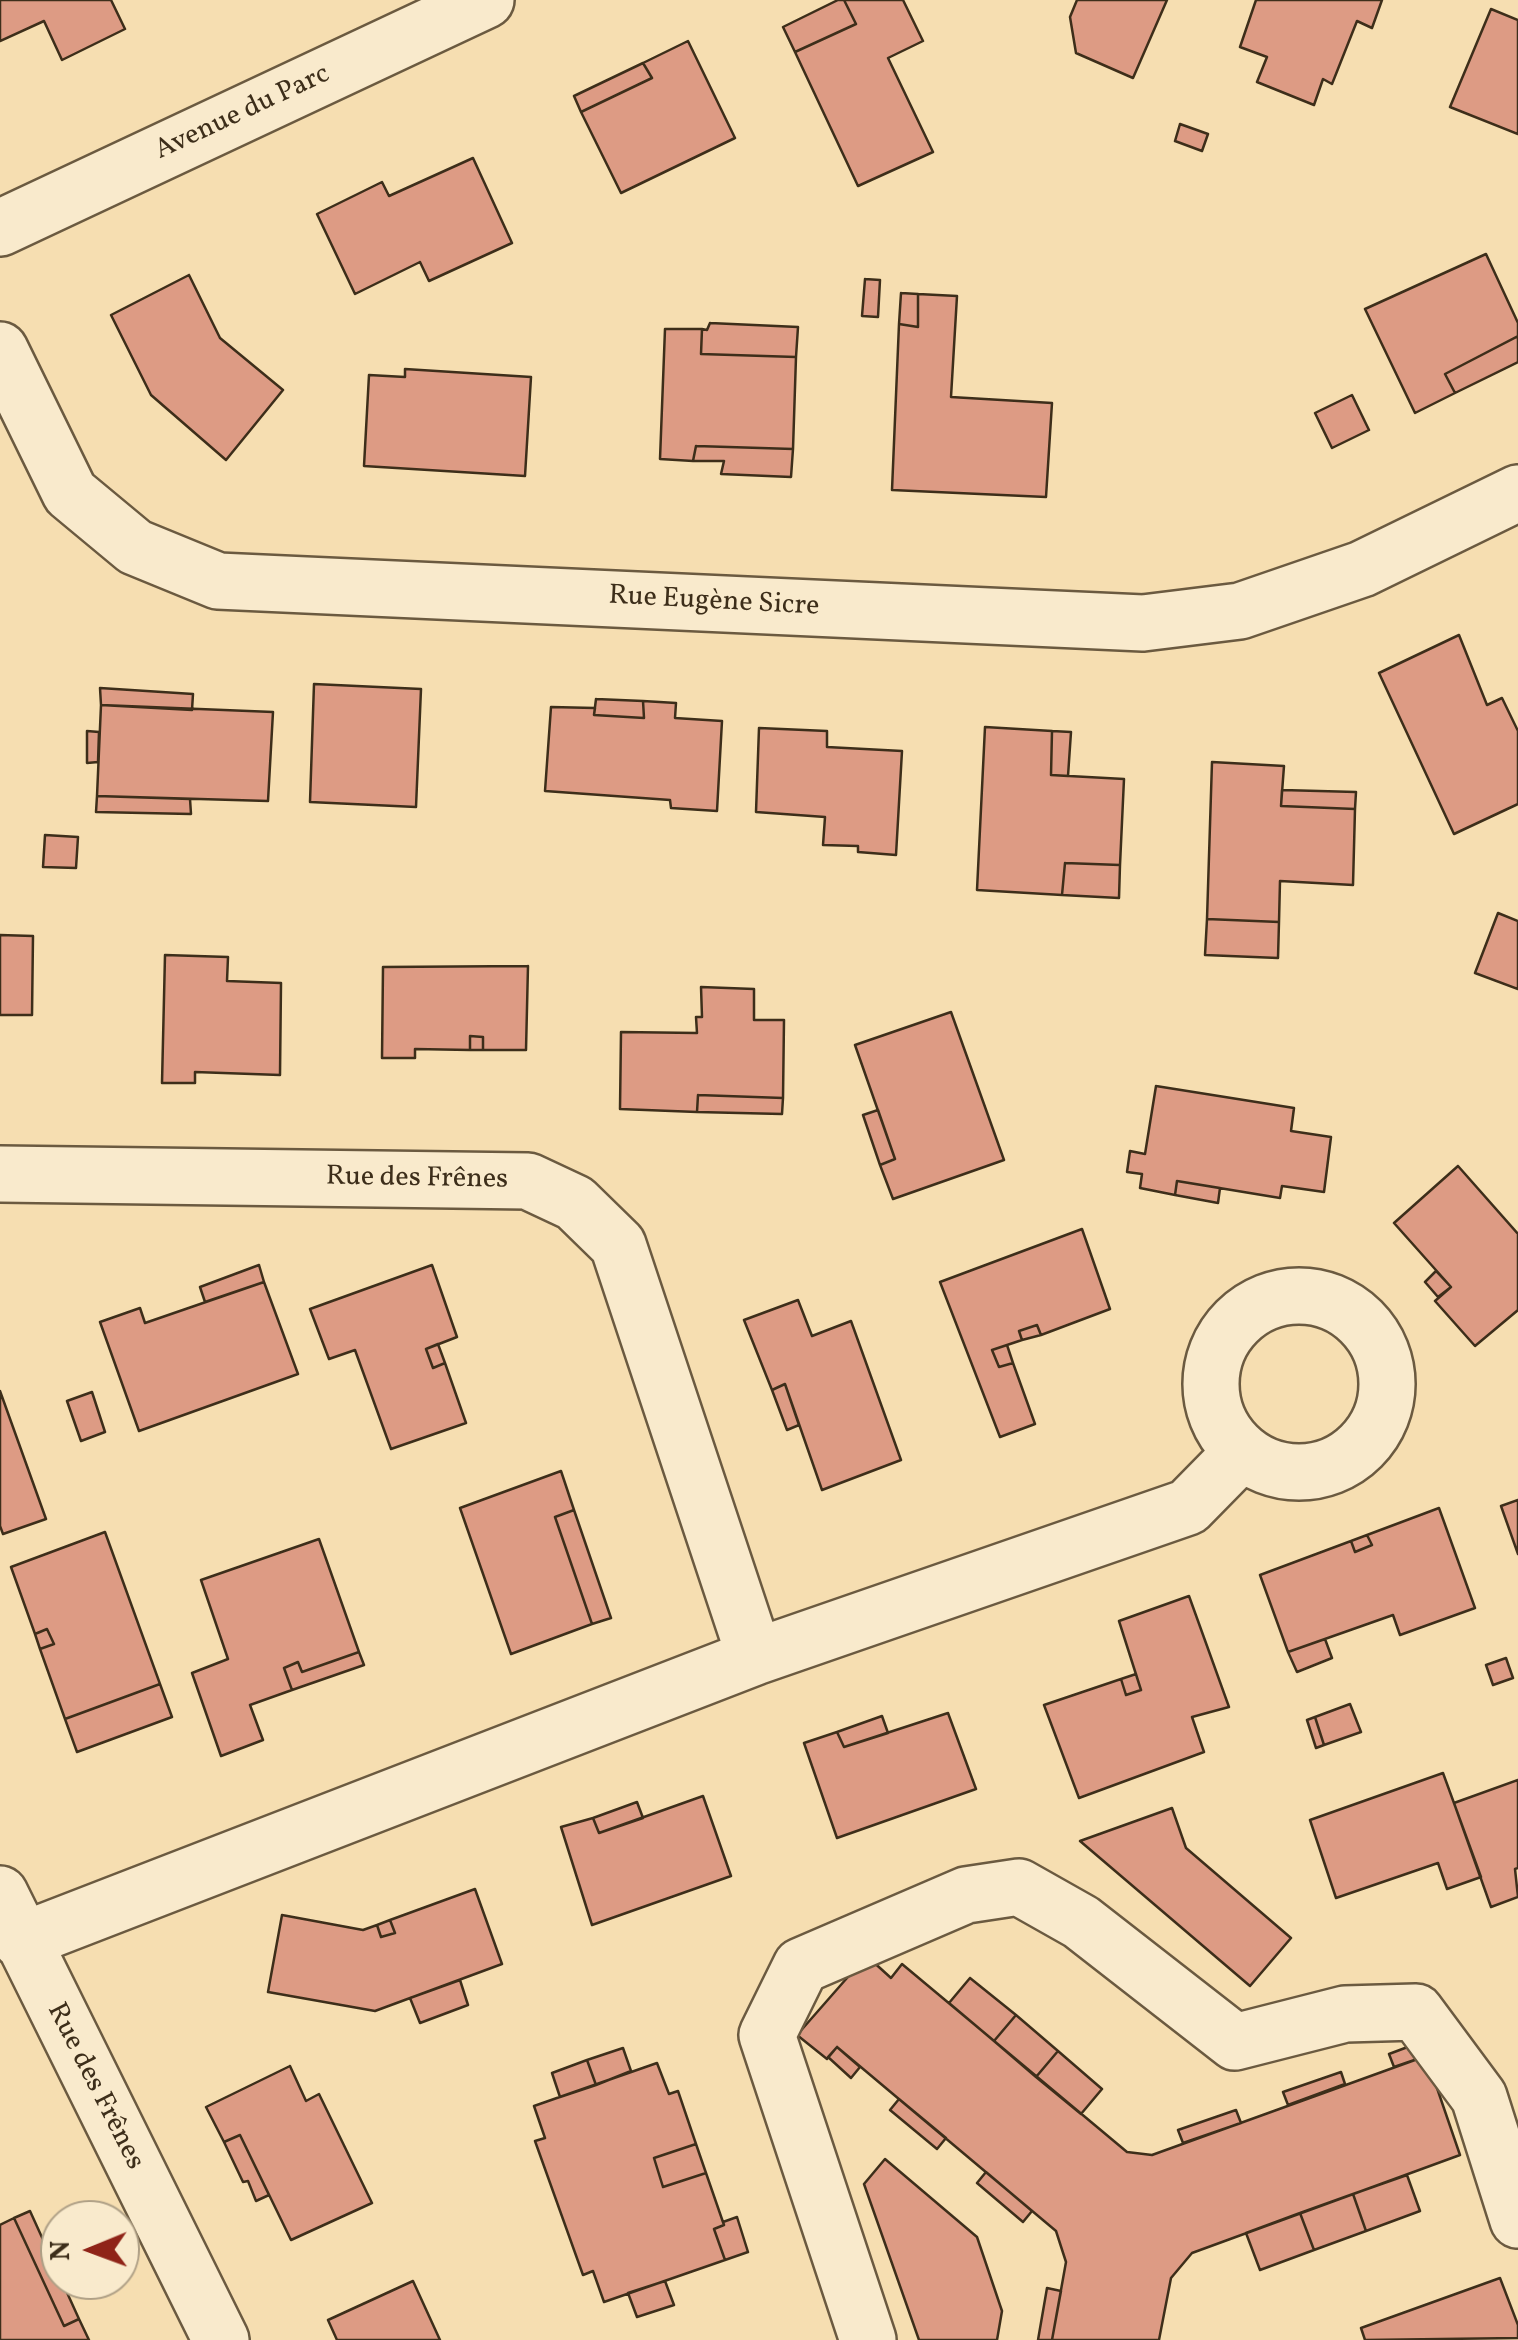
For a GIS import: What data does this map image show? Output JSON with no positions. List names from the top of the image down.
{
  "streets": {
    "street": ["Avenue du Parc", "Rue Eugène Sicre", "Rue des Frênes"]
  },
  "north": "left"
}
